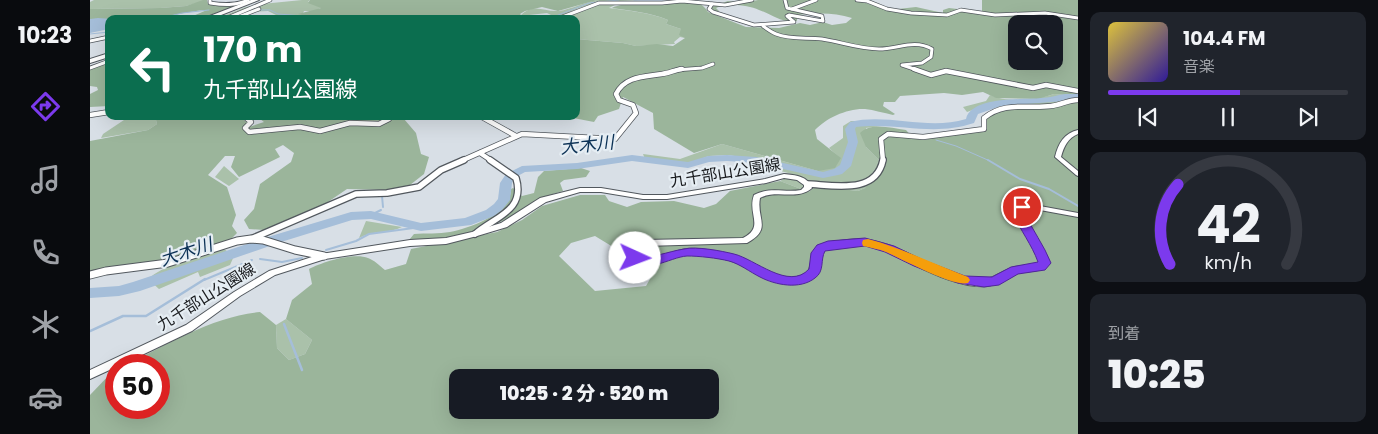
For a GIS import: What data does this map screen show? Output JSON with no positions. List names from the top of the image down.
{
  "streets": {
    "main road": ["九千部山公園線"]
  },
  "water": ["大木川"],
  "page": {
    "tabs": "10:23",
    "turn": ["170 m", "九千部山公園線"],
    "song": ["104.4 FM", "音楽"],
    "tile": ["到着", "10:25"],
    "limit": "50",
    "trip": "10:25 · 2 分 · 520 m",
    "gauge": ["42", "km/h"]
  }
}
